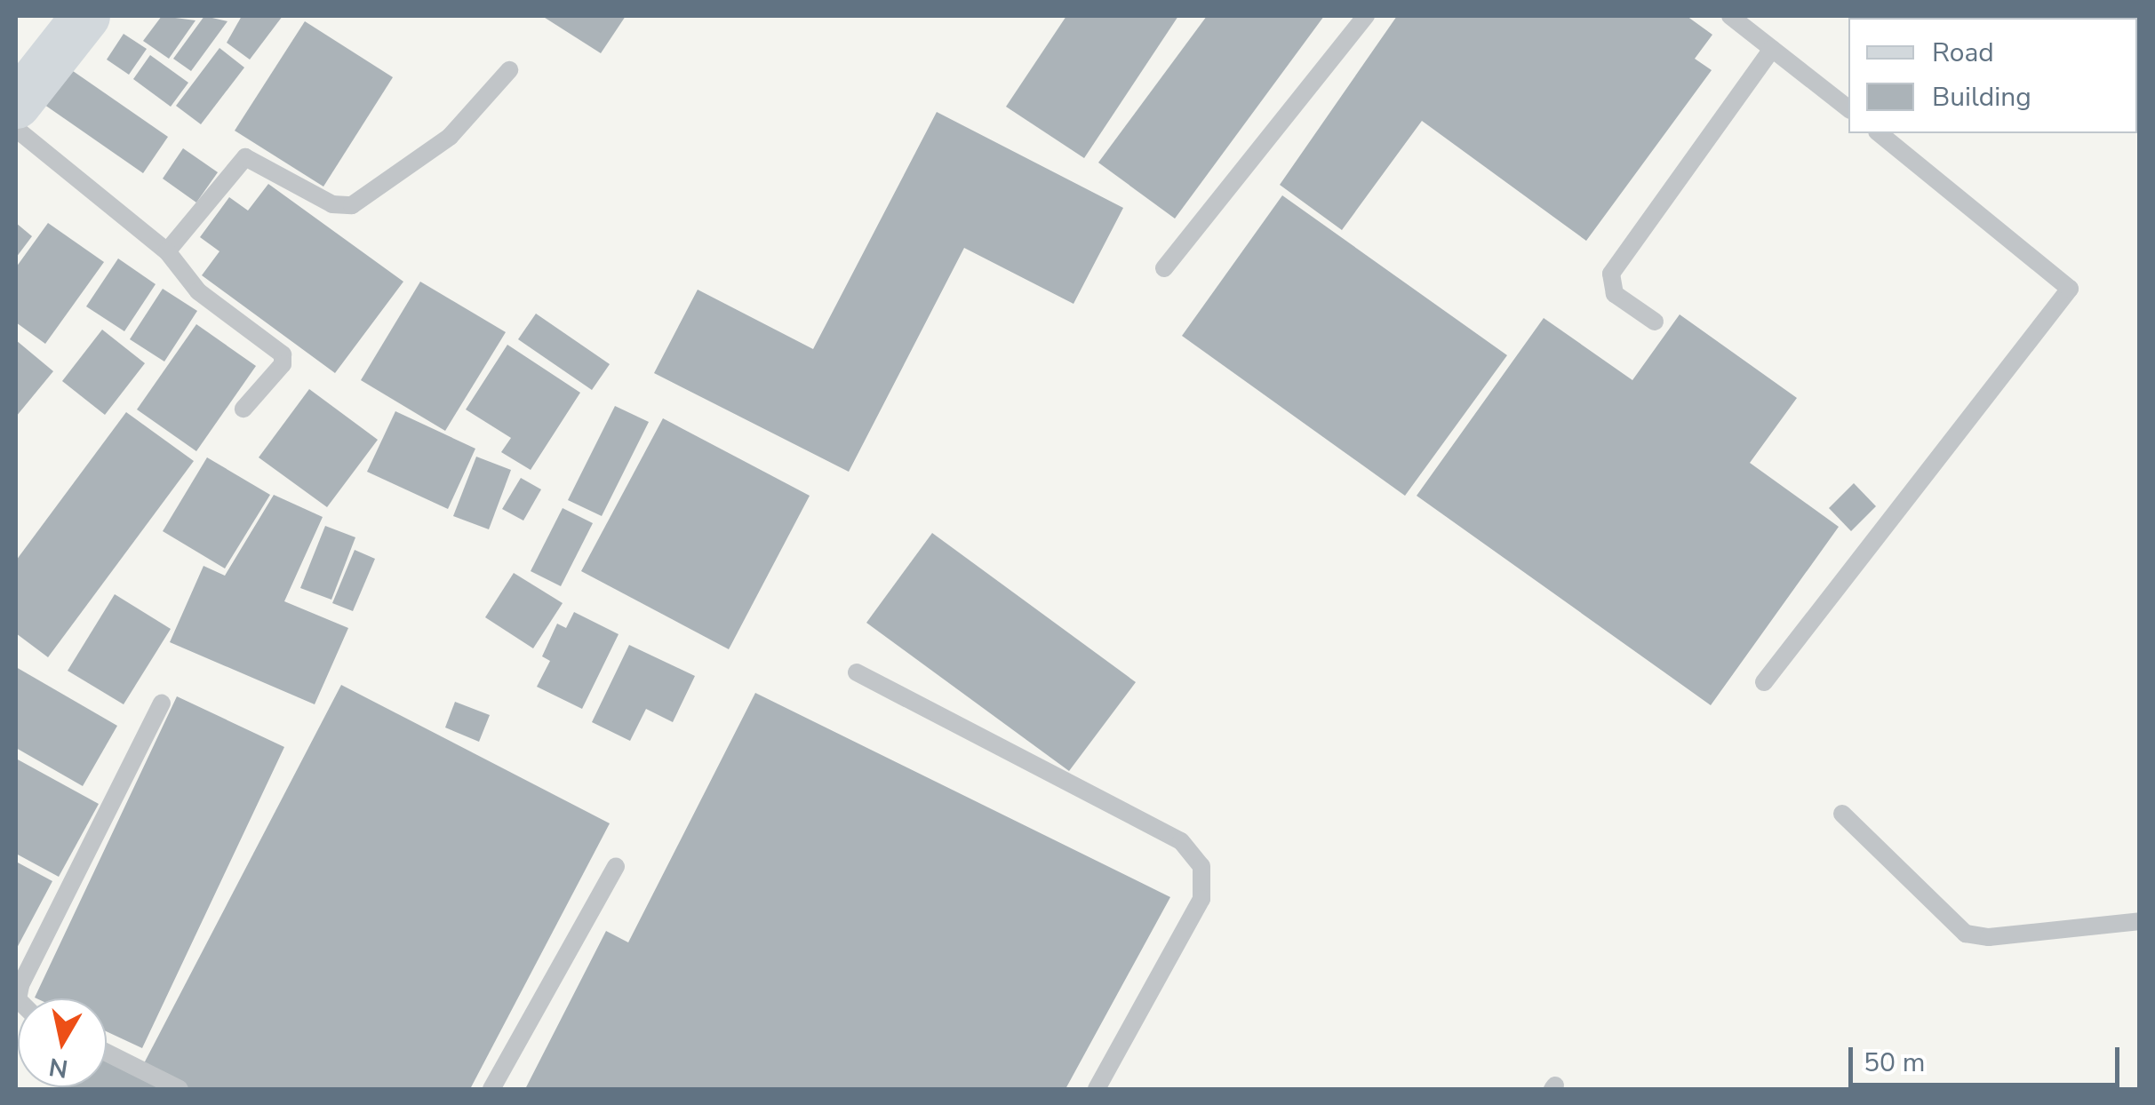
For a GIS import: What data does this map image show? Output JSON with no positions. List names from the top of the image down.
{
  "legend": ["Road", "Building"],
  "scale_bar": "50 m",
  "north": "bottom"
}
